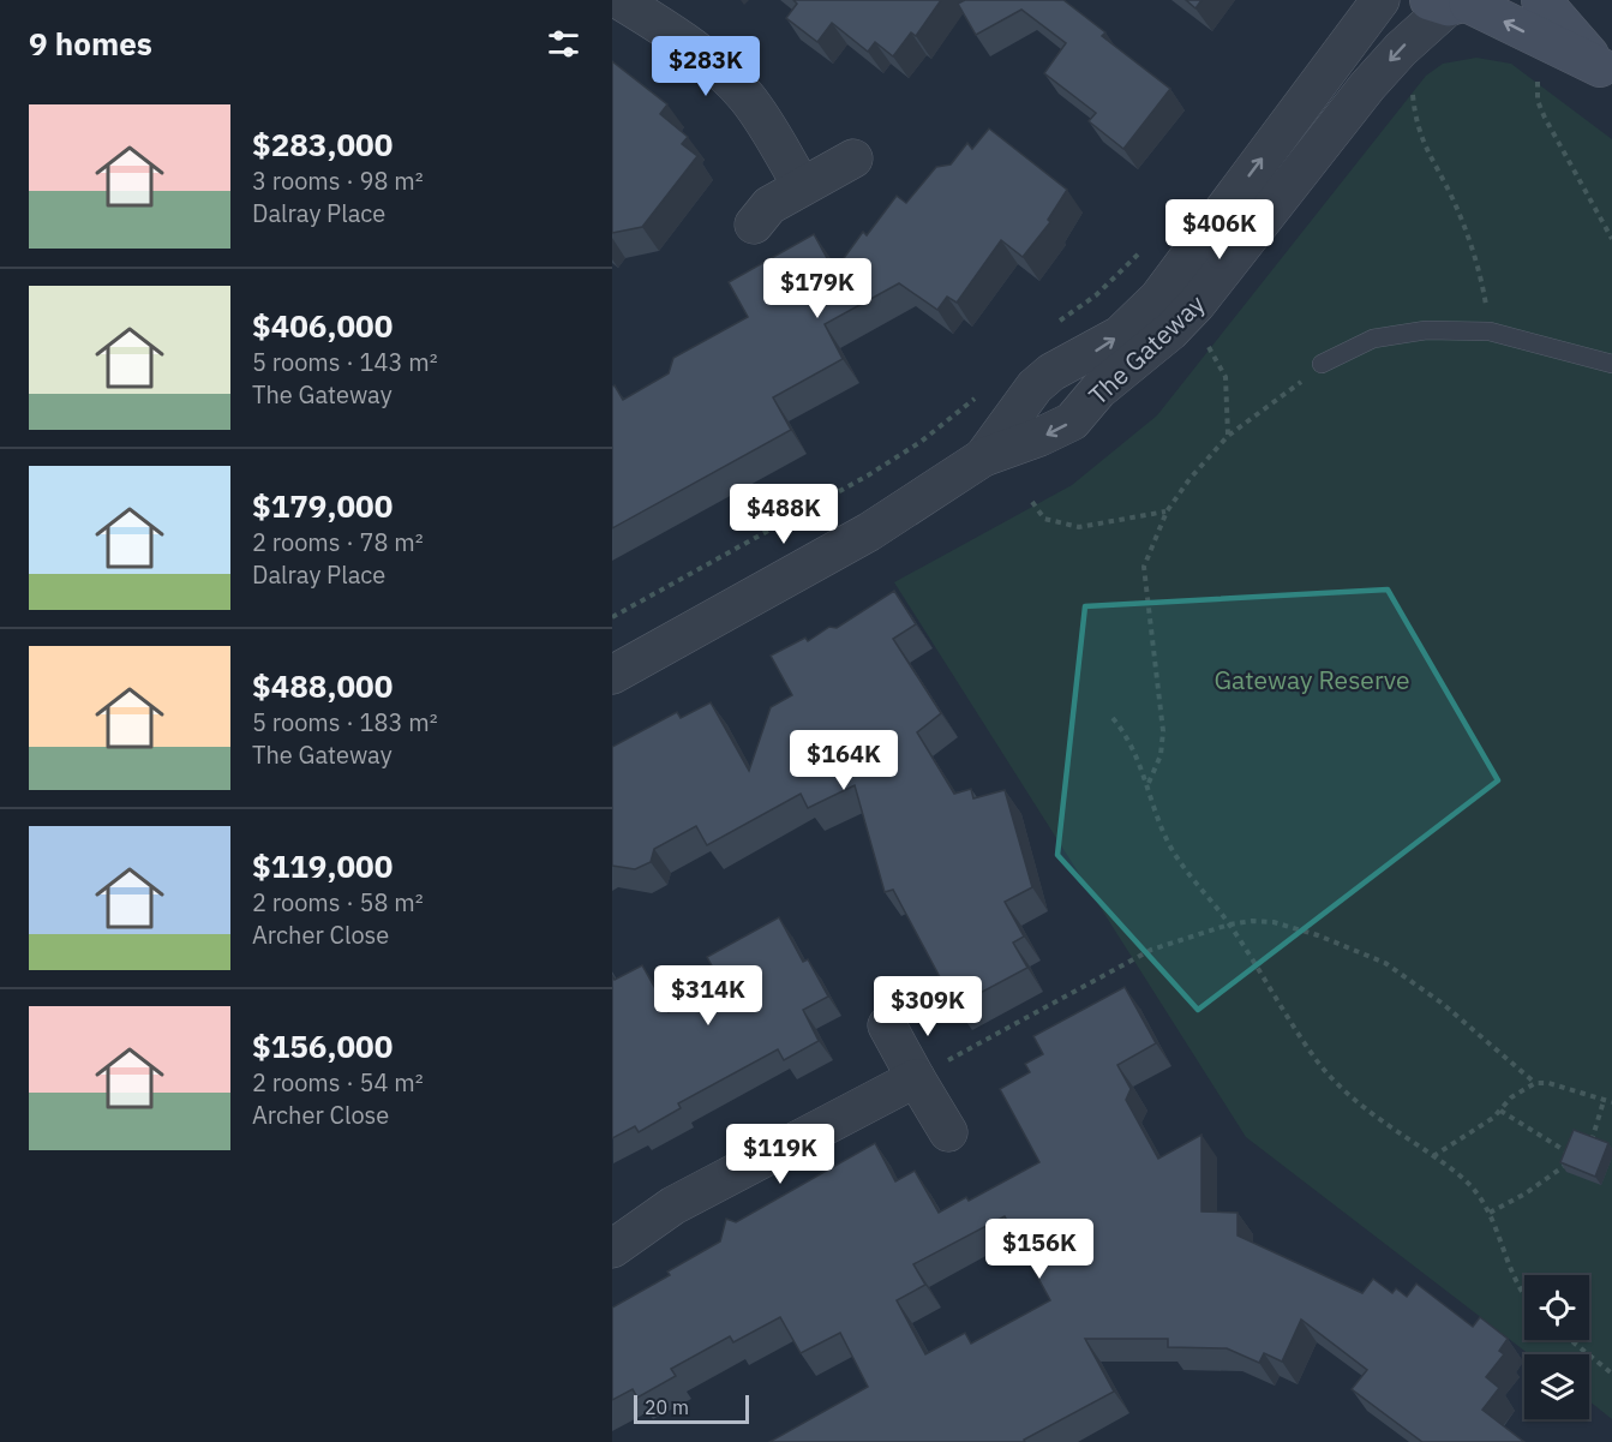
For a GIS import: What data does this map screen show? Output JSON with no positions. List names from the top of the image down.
{
  "streets": {
    "street": ["The Gateway"]
  },
  "parks": ["Gateway Reserve"],
  "scale_bar": "20 m",
  "page": {
    "heading": "9 homes",
    "price": [
      "$283K",
      "$406K",
      "$179K",
      "$488K",
      "$164K",
      "$314K",
      "$309K",
      "$119K",
      "$156K"
    ],
    "list": [
      {
        "name": "$283,000",
        "note": "3 rooms · 98 m² · Dalray Place"
      },
      {
        "name": "$406,000",
        "note": "5 rooms · 143 m² · The Gateway"
      },
      {
        "name": "$179,000",
        "note": "2 rooms · 78 m² · Dalray Place"
      },
      {
        "name": "$488,000",
        "note": "5 rooms · 183 m² · The Gateway"
      },
      {
        "name": "$119,000",
        "note": "2 rooms · 58 m² · Archer Close"
      },
      {
        "name": "$156,000",
        "note": "2 rooms · 54 m² · Archer Close"
      }
    ],
    "scale": "20 m"
  }
}
